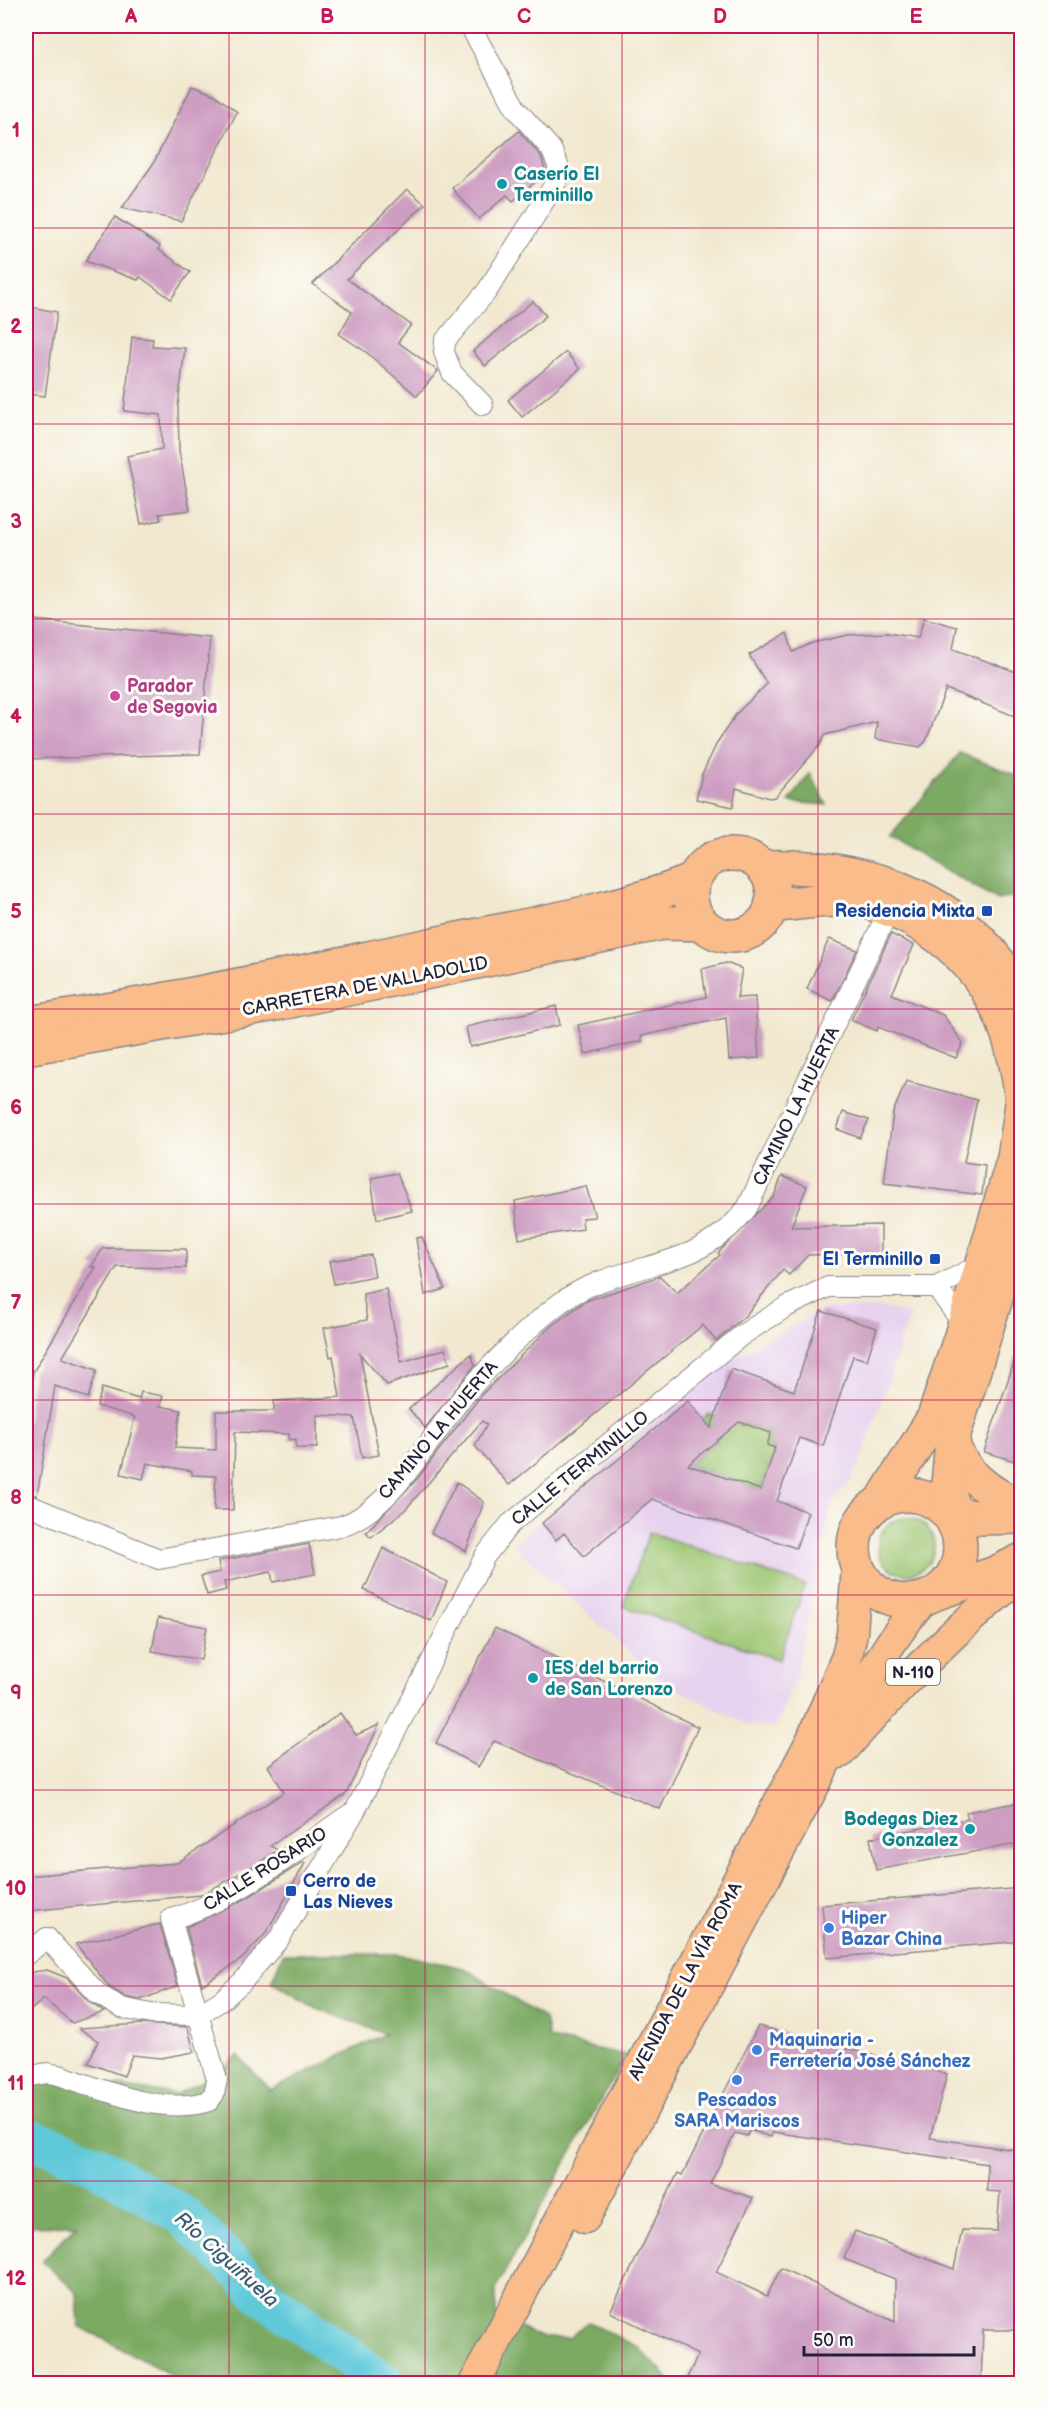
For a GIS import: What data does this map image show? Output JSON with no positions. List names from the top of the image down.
{
  "streets": {
    "highway": ["CARRETERA DE VALLADOLID"],
    "main road": ["N-110", "AVENIDA DE LA VÍA ROMA"],
    "street": ["CAMINO LA HUERTA", "CALLE TERMINILLO", "CALLE ROSARIO"]
  },
  "crossings": [
    ["CALLE TERMINILLO", "CALLE ROSARIO"]
  ],
  "water": ["Río Ciguiñuela"],
  "places": {
    "other": [
      "Caserío El Terminillo",
      "Parador de Segovia",
      "IES del barrio de San Lorenzo",
      "Bodegas Diez Gonzalez",
      "Hiper Bazar China",
      "Maquinaria - Ferretería José Sánchez",
      "Pescados SARA Mariscos"
    ],
    "transit": ["Residencia Mixta", "El Terminillo", "Cerro de Las Nieves"]
  },
  "scale_bar": "50 m",
  "grid": {
    "columns": [
      "A",
      "B",
      "C",
      "D",
      "E"
    ],
    "rows": [
      "1",
      "2",
      "3",
      "4",
      "5",
      "6",
      "7",
      "8",
      "9",
      "10",
      "11",
      "12"
    ]
  }
}
